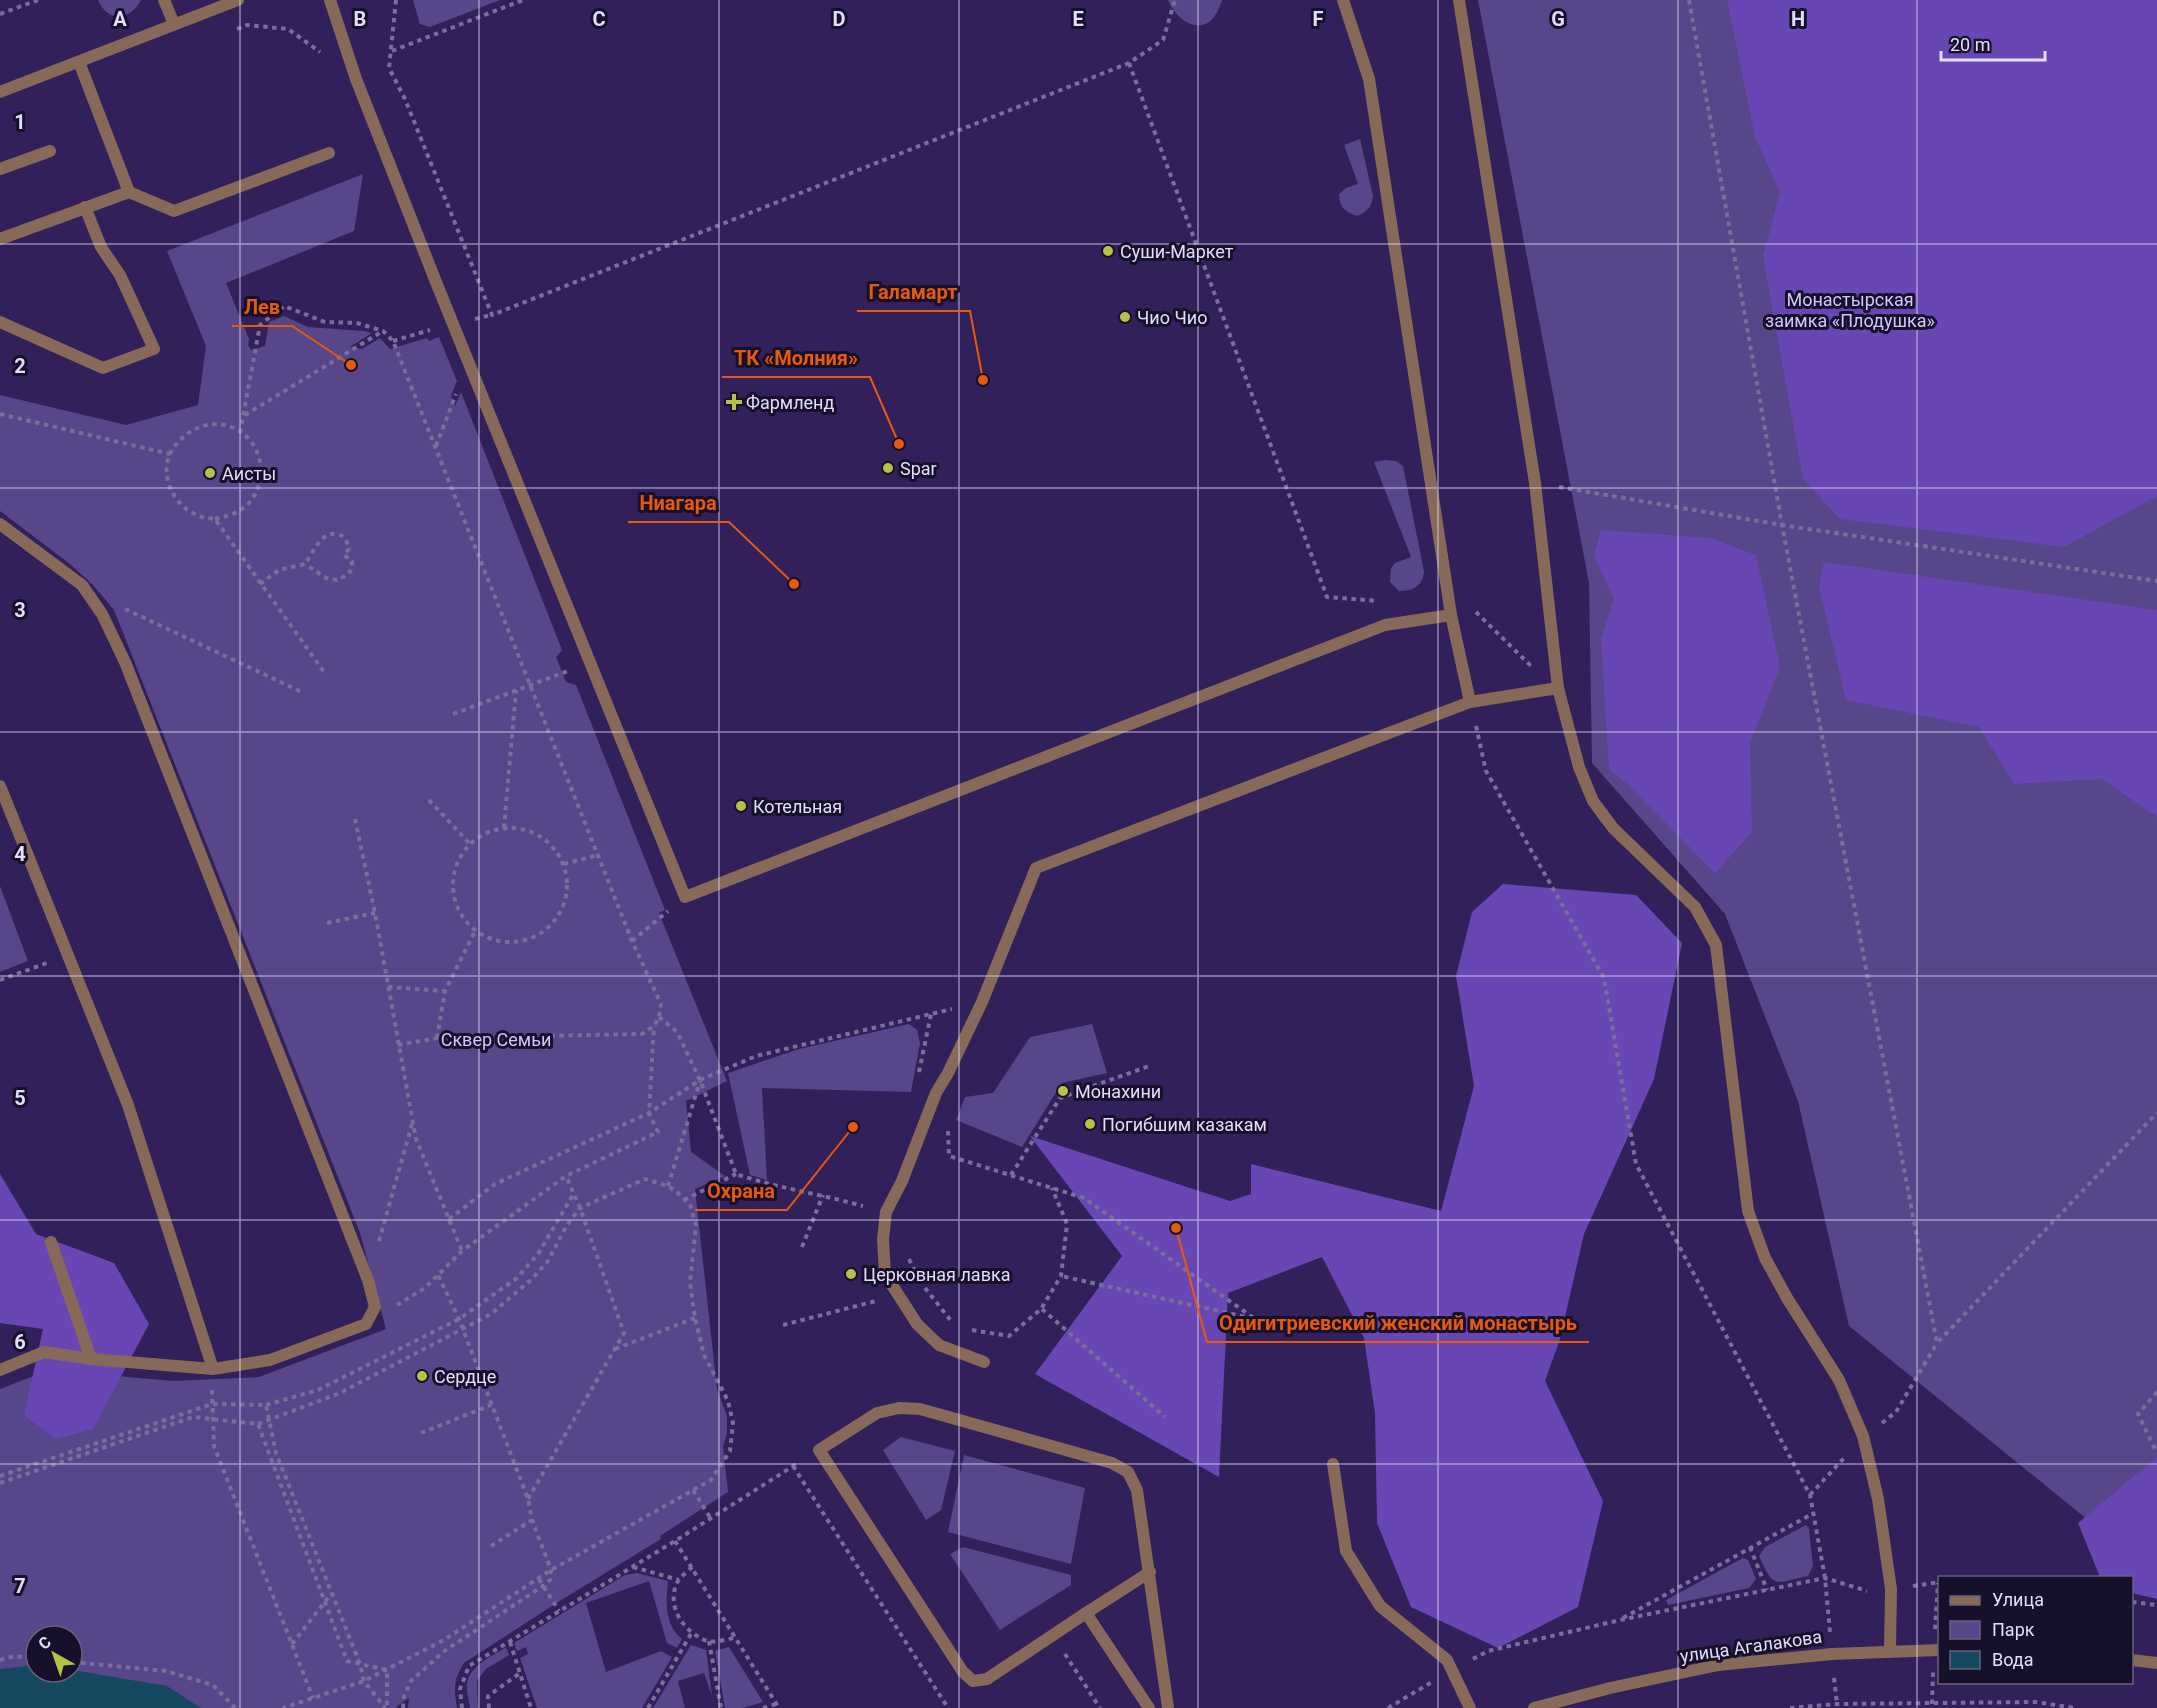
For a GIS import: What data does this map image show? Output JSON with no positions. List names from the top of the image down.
{
  "streets": {
    "street": ["улица Агалакова"]
  },
  "parks": ["Монастырская заимка «Плодушка»", "Сквер Семьи"],
  "places": {
    "other": [
      "Суши-Маркет",
      "Чио Чио",
      "Лев",
      "Галамарт",
      "ТК «Молния»",
      "Spar",
      "Аисты",
      "Ниагара",
      "Котельная",
      "Монахини",
      "Погибшим казакам",
      "Охрана",
      "Одигитриевский женский монастырь",
      "Церковная лавка",
      "Сердце"
    ],
    "health": ["Фармленд"]
  },
  "legend": ["Улица", "Парк", "Вода"],
  "scale_bar": "20 m",
  "north": "top left",
  "grid": {
    "columns": [
      "A",
      "B",
      "C",
      "D",
      "E",
      "F",
      "G",
      "H"
    ],
    "rows": [
      "1",
      "2",
      "3",
      "4",
      "5",
      "6",
      "7"
    ]
  }
}
